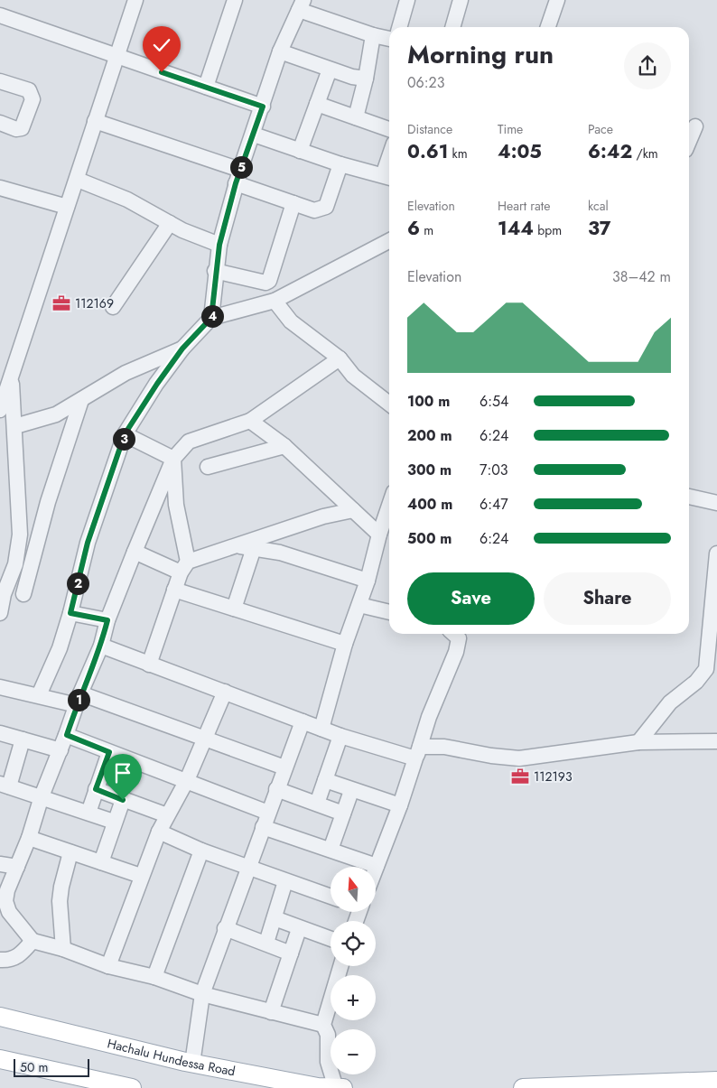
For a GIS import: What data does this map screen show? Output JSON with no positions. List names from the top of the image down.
{
  "streets": {
    "main road": ["Hachalu Hundessa Road"]
  },
  "places": {
    "office": ["112169", "112193"]
  },
  "scale_bar": "50 m",
  "north": "top",
  "page": {
    "heading": ["Morning run", "06:23"],
    "stats": [
      ["Distance", "0.61 km"],
      ["Time", "4:05"],
      ["Pace", "6:42 /km"],
      ["Elevation", "6 m"],
      ["Heart rate", "144 bpm"],
      ["kcal", "37"]
    ],
    "pins": [
      "5",
      "4",
      "3",
      "2",
      "1"
    ],
    "chart": ["Elevation", "38–42 m"],
    "list": [
      {
        "name": "100 m",
        "note": "6:54"
      },
      {
        "name": "200 m",
        "note": "6:24"
      },
      {
        "name": "300 m",
        "note": "7:03"
      },
      {
        "name": "400 m",
        "note": "6:47"
      },
      {
        "name": "500 m",
        "note": "6:24"
      }
    ],
    "buttons": ["Save", "Share"],
    "map_buttons": ["+", "−"],
    "scale": "50 m"
  }
}
